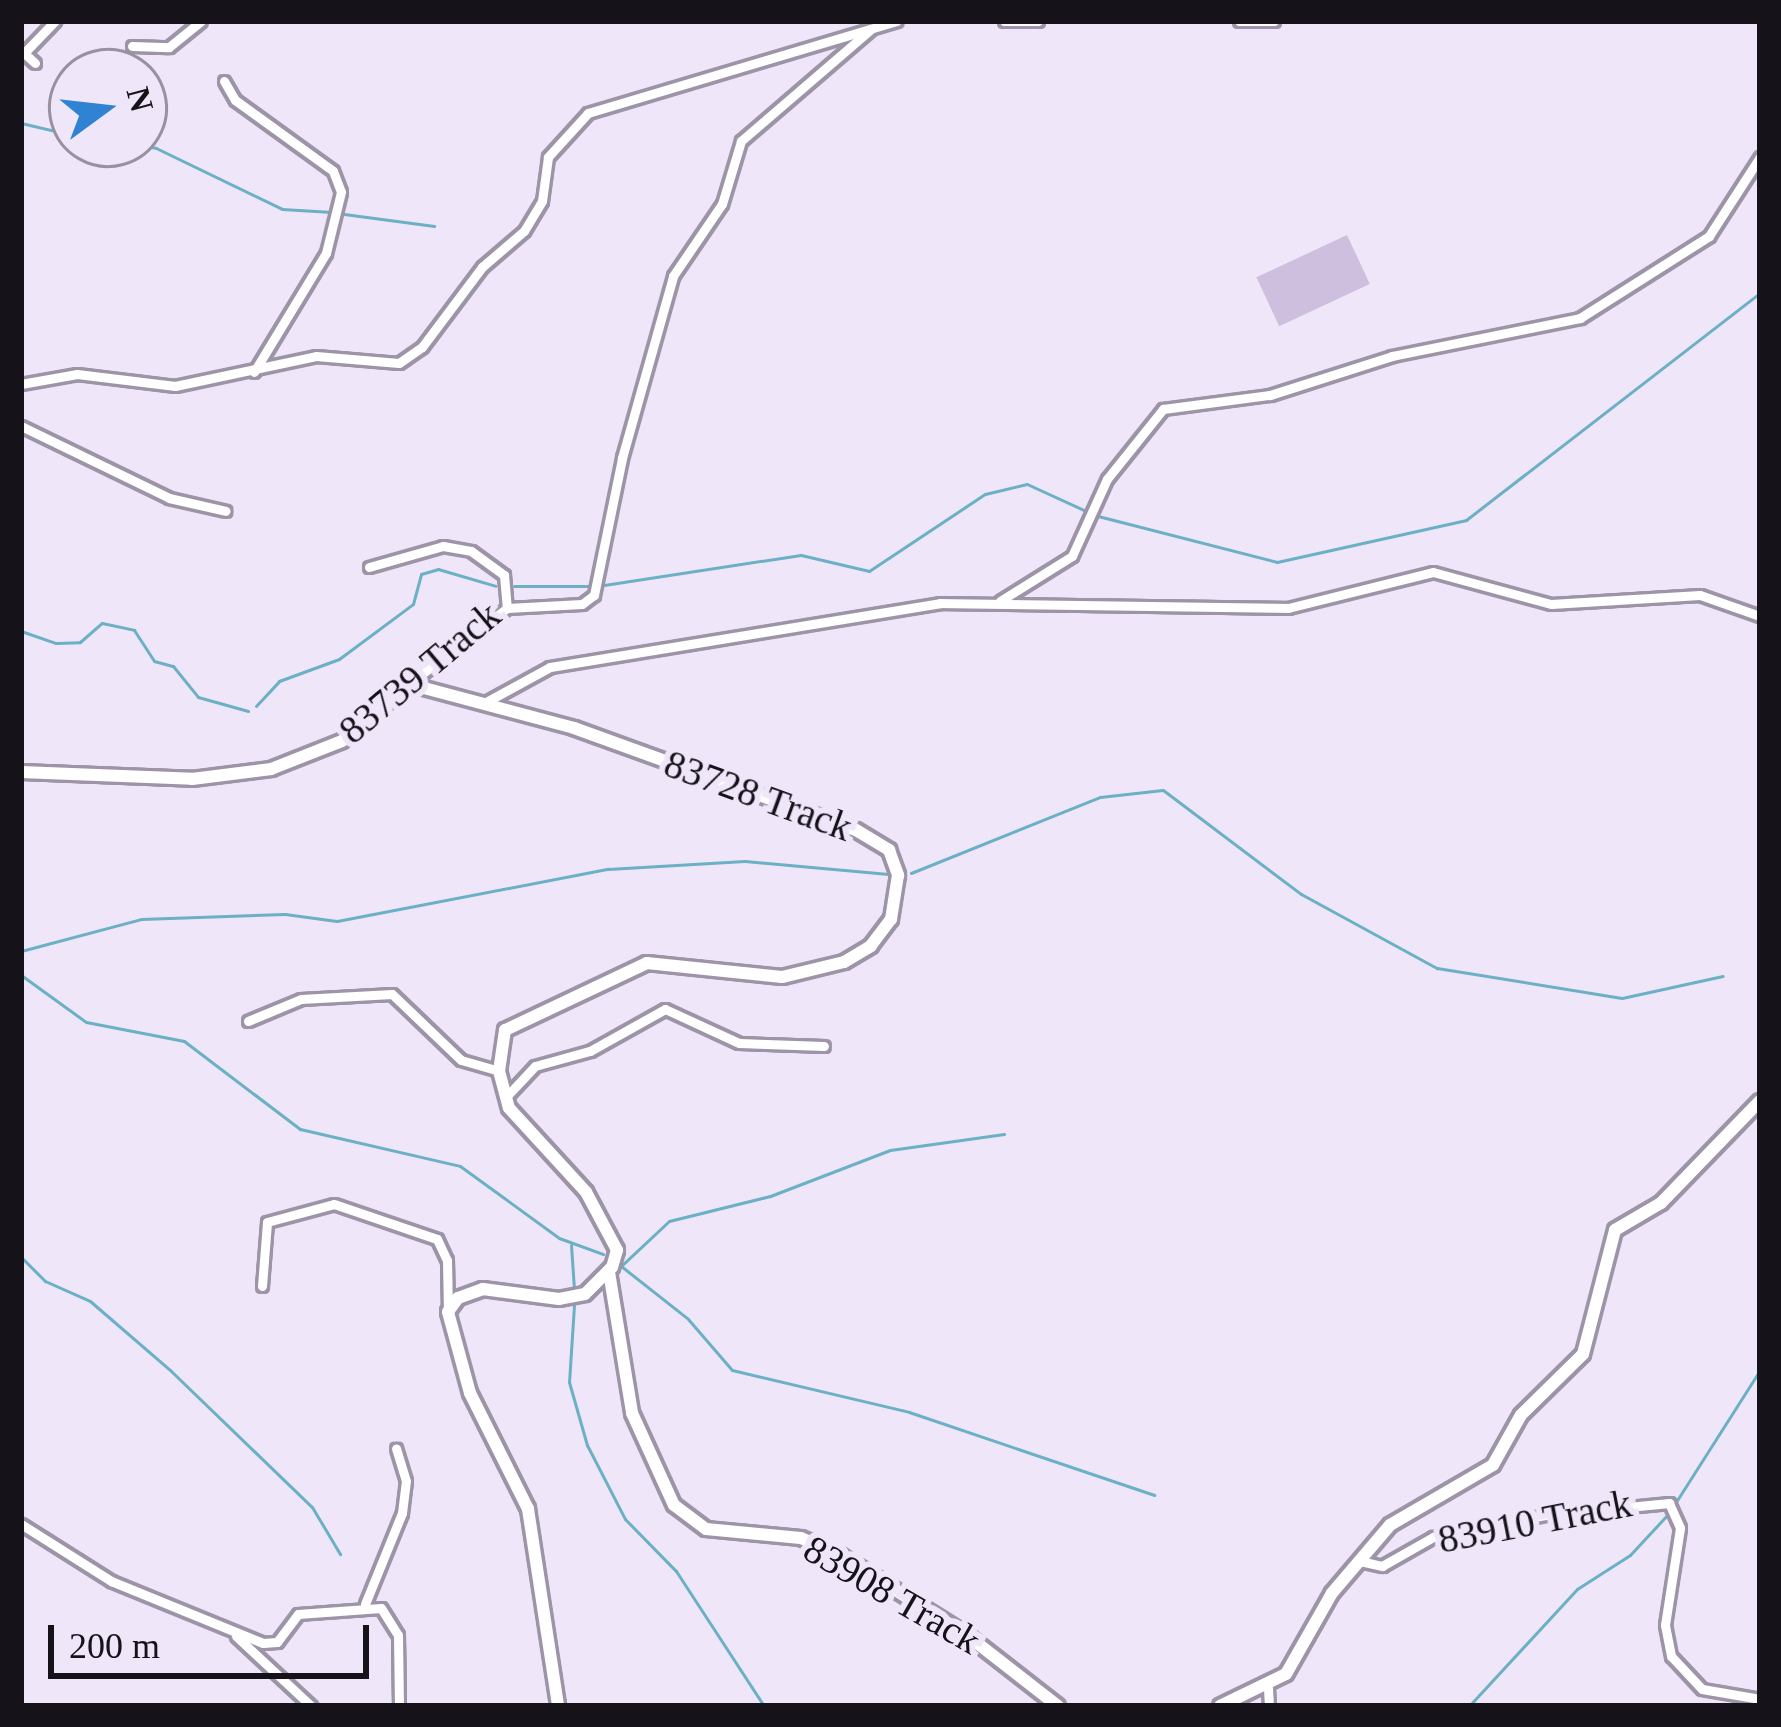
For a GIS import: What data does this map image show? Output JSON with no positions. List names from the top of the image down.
{
  "streets": {
    "street": [
      "83739 Track",
      "83728 Track",
      "83910 Track",
      "83908 Track"
    ]
  },
  "crossings": [
    ["83739 Track", "83728 Track"]
  ],
  "scale_bar": "200 m",
  "north": "right"
}
